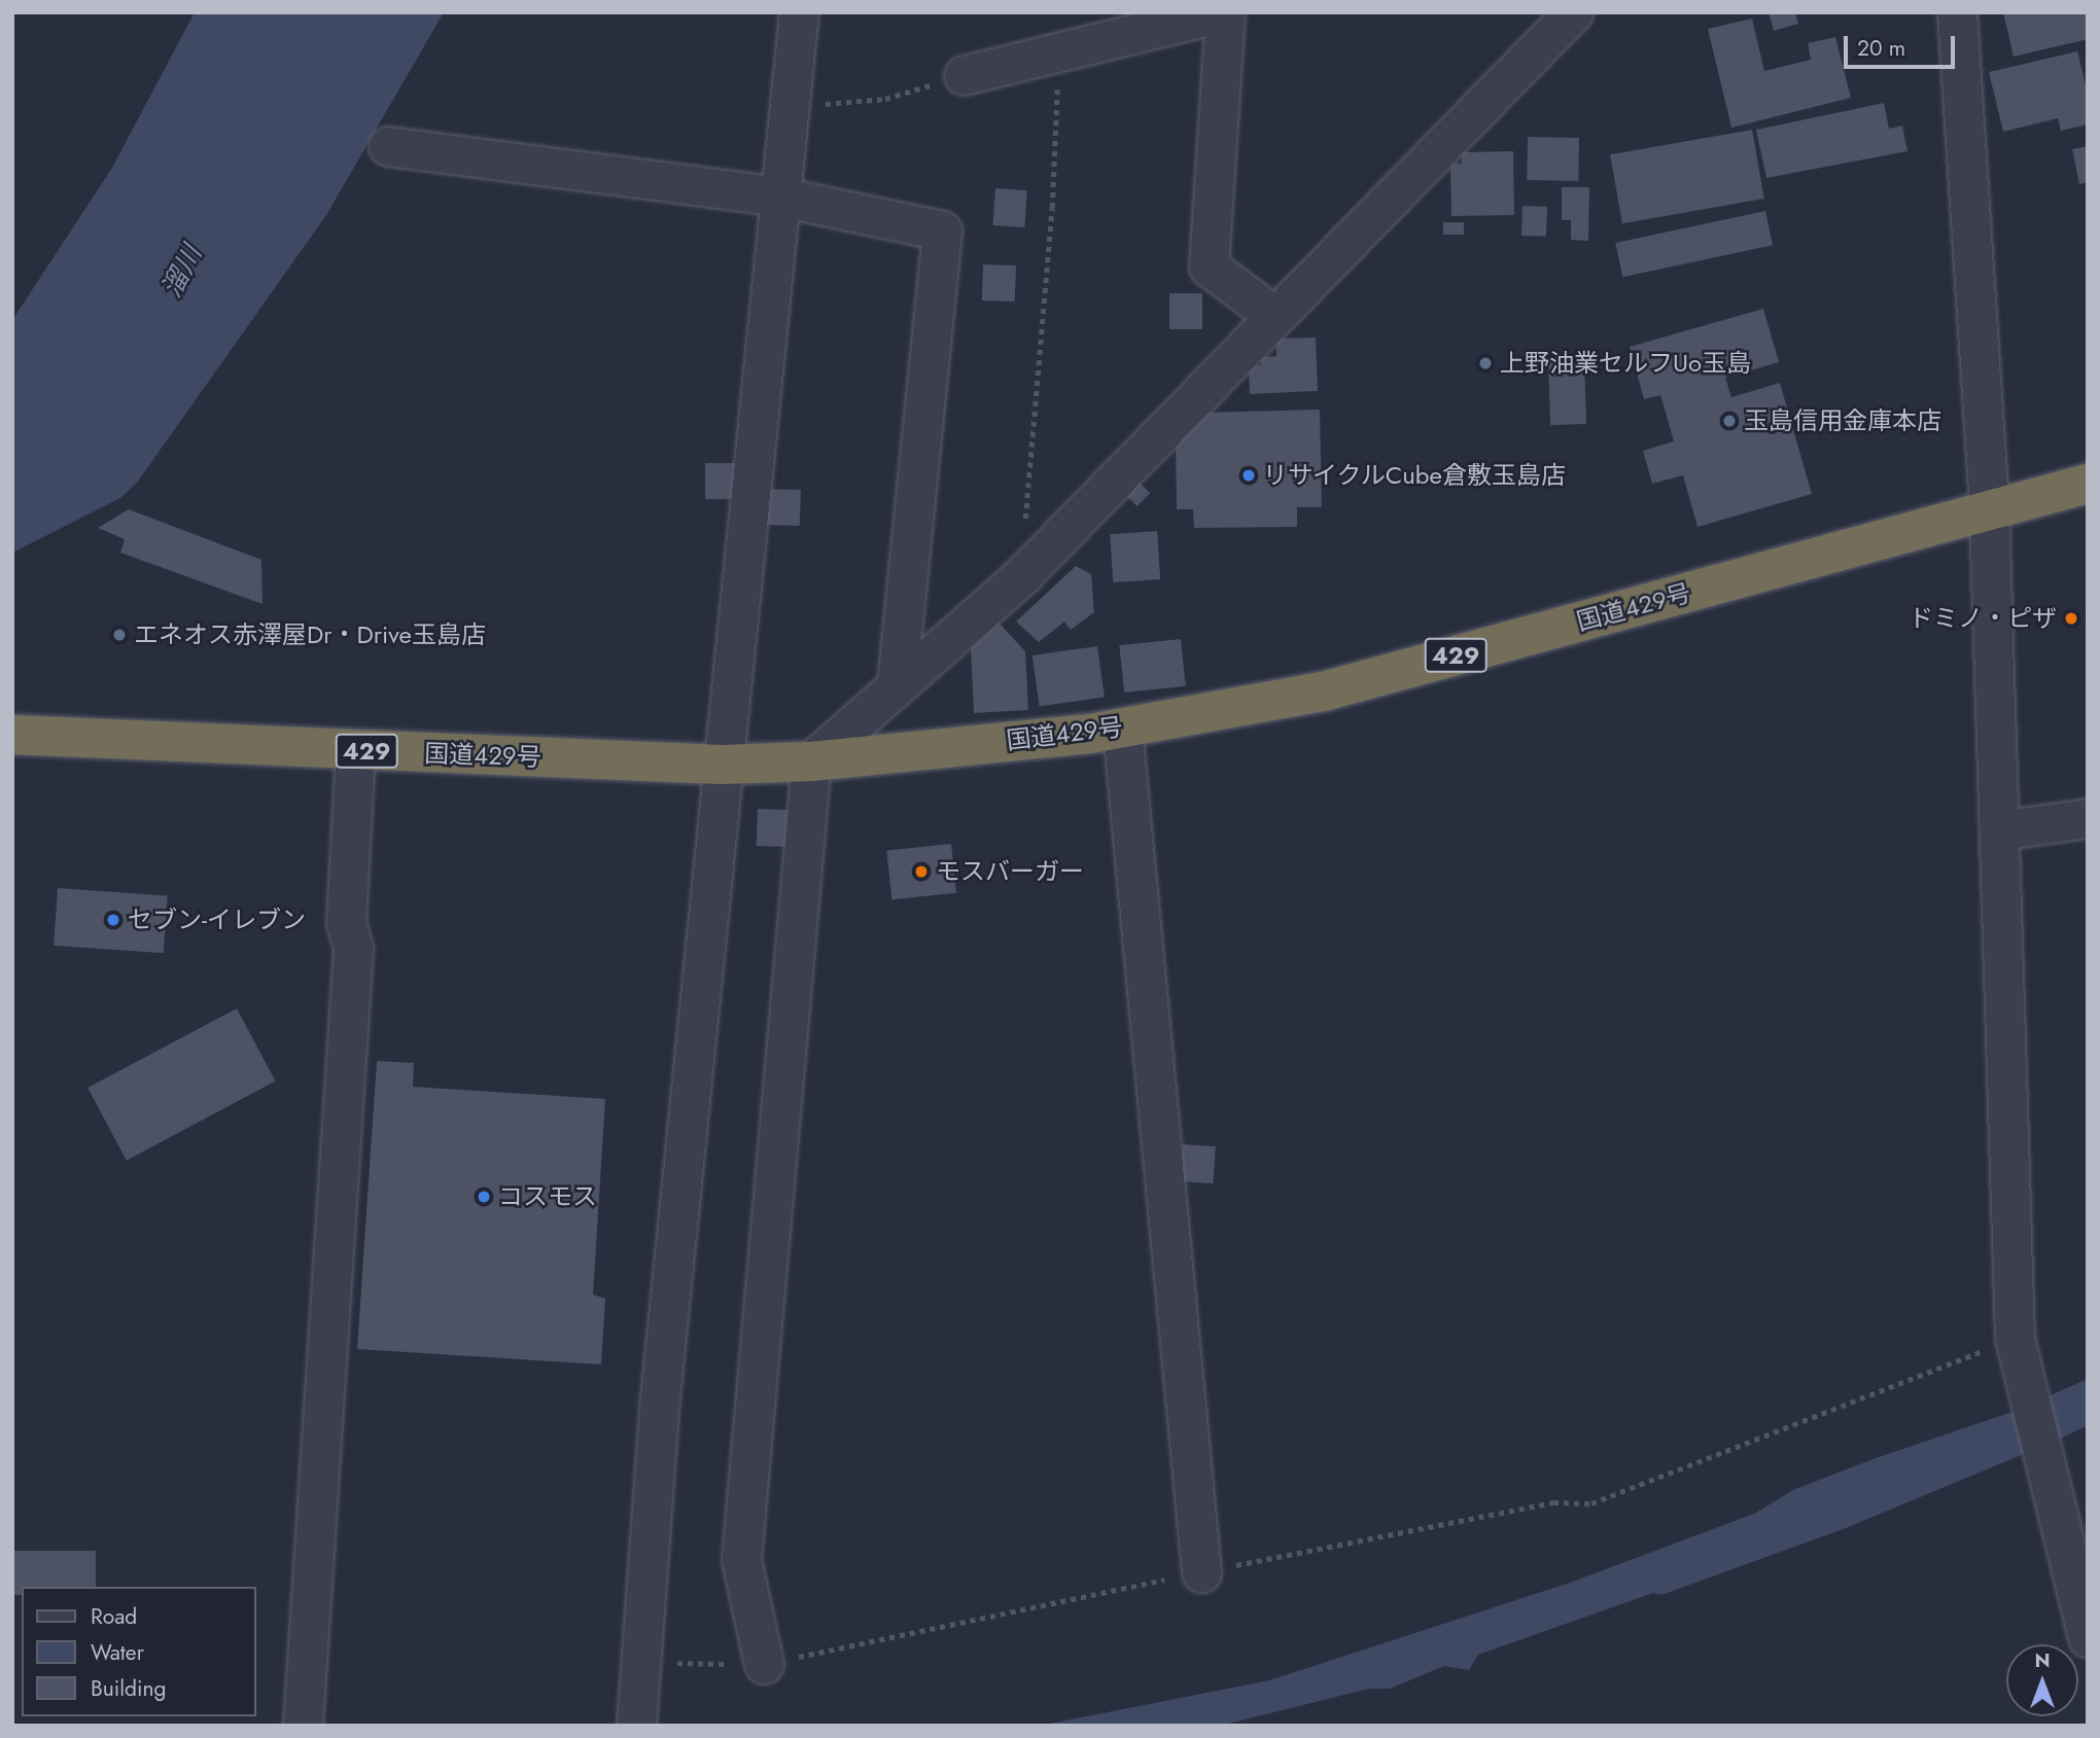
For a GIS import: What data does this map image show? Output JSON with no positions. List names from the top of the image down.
{
  "streets": {
    "highway": ["国道429号", "429"]
  },
  "water": ["溜川"],
  "places": [
    "上野油業セルフUo玉島",
    "玉島信用金庫本店",
    "リサイクルCube倉敷玉島店",
    "ドミノ・ピザ",
    "エネオス赤澤屋Dr・Drive玉島店",
    "モスバーガー",
    "セブン-イレブン",
    "コスモス"
  ],
  "legend": ["Road", "Water", "Building"],
  "scale_bar": "20 m",
  "north": "top"
}
